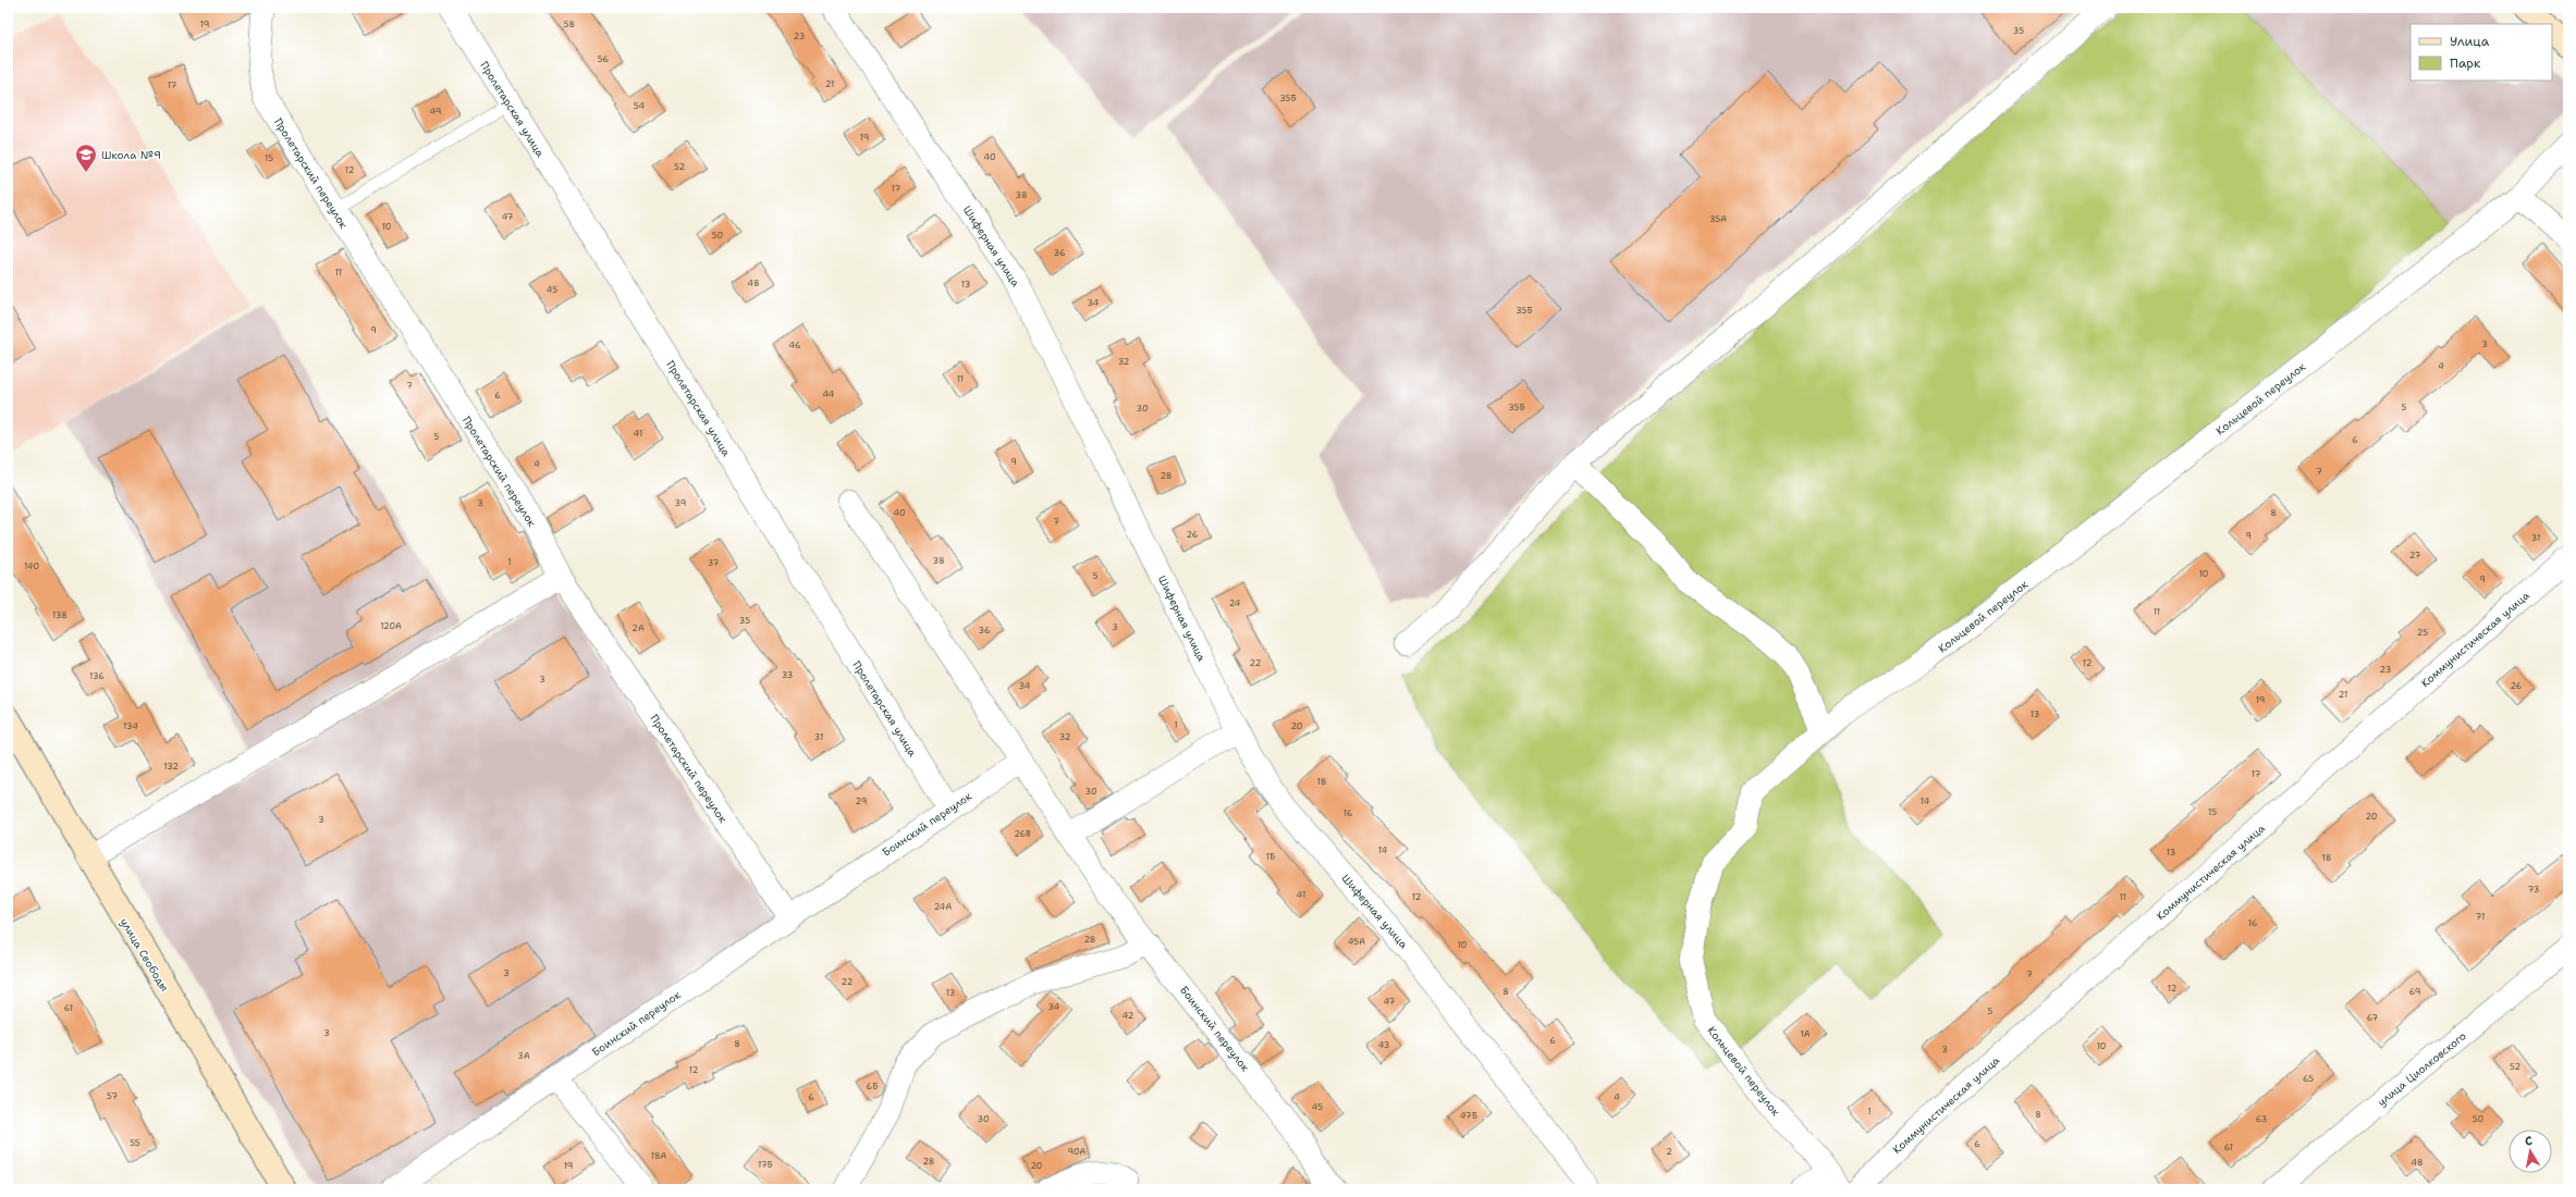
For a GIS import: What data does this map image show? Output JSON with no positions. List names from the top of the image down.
{
  "streets": {
    "street": [
      "Пролетарская улица",
      "Пролетарский переулок",
      "Шиферная улица",
      "Кольцевой переулок",
      "Коммунистическая улица",
      "Боинский переулок",
      "улица Свободы",
      "улица Циолковского"
    ]
  },
  "crossings": [
    ["Пролетарская улица", "Боинский переулок"],
    ["Пролетарский переулок", "Боинский переулок"]
  ],
  "places": {
    "school or university": ["Школа №9"]
  },
  "house_numbers": [
    "19",
    "58",
    "35",
    "23",
    "56",
    "21",
    "17",
    "35Б",
    "54",
    "49",
    "19",
    "40",
    "15",
    "52",
    "12",
    "17",
    "38",
    "47",
    "35А",
    "10",
    "50",
    "36",
    "11",
    "48",
    "13",
    "45",
    "34",
    "35Б",
    "9",
    "3",
    "46",
    "32",
    "4",
    "11",
    "7",
    "44",
    "6",
    "35Б",
    "5",
    "30",
    "41",
    "5",
    "6",
    "9",
    "4",
    "7",
    "28",
    "3",
    "39",
    "40",
    "8",
    "7",
    "26",
    "9",
    "31",
    "27",
    "38",
    "1",
    "37",
    "140",
    "10",
    "5",
    "9",
    "24",
    "11",
    "138",
    "35",
    "120А",
    "3",
    "2А",
    "36",
    "25",
    "22",
    "12",
    "23",
    "33",
    "136",
    "3",
    "34",
    "26",
    "21",
    "19",
    "13",
    "1",
    "134",
    "20",
    "31",
    "32",
    "132",
    "17",
    "18",
    "30",
    "29",
    "14",
    "15",
    "16",
    "20",
    "3",
    "26В",
    "14",
    "13",
    "1Б",
    "18",
    "73",
    "41",
    "12",
    "11",
    "24А",
    "71",
    "16",
    "28",
    "45А",
    "10",
    "3",
    "7",
    "22",
    "12",
    "8",
    "69",
    "13",
    "47",
    "34",
    "61",
    "5",
    "42",
    "67",
    "3",
    "1А",
    "6",
    "8",
    "43",
    "10",
    "3",
    "3А",
    "52",
    "12",
    "65",
    "6Б",
    "57",
    "6",
    "4",
    "45",
    "1",
    "8",
    "47Б",
    "30",
    "63",
    "50",
    "55",
    "6",
    "61",
    "90А",
    "2",
    "18А",
    "28",
    "48",
    "17Б",
    "19",
    "20"
  ],
  "legend": ["Улица", "Парк"],
  "north": "top"
}
